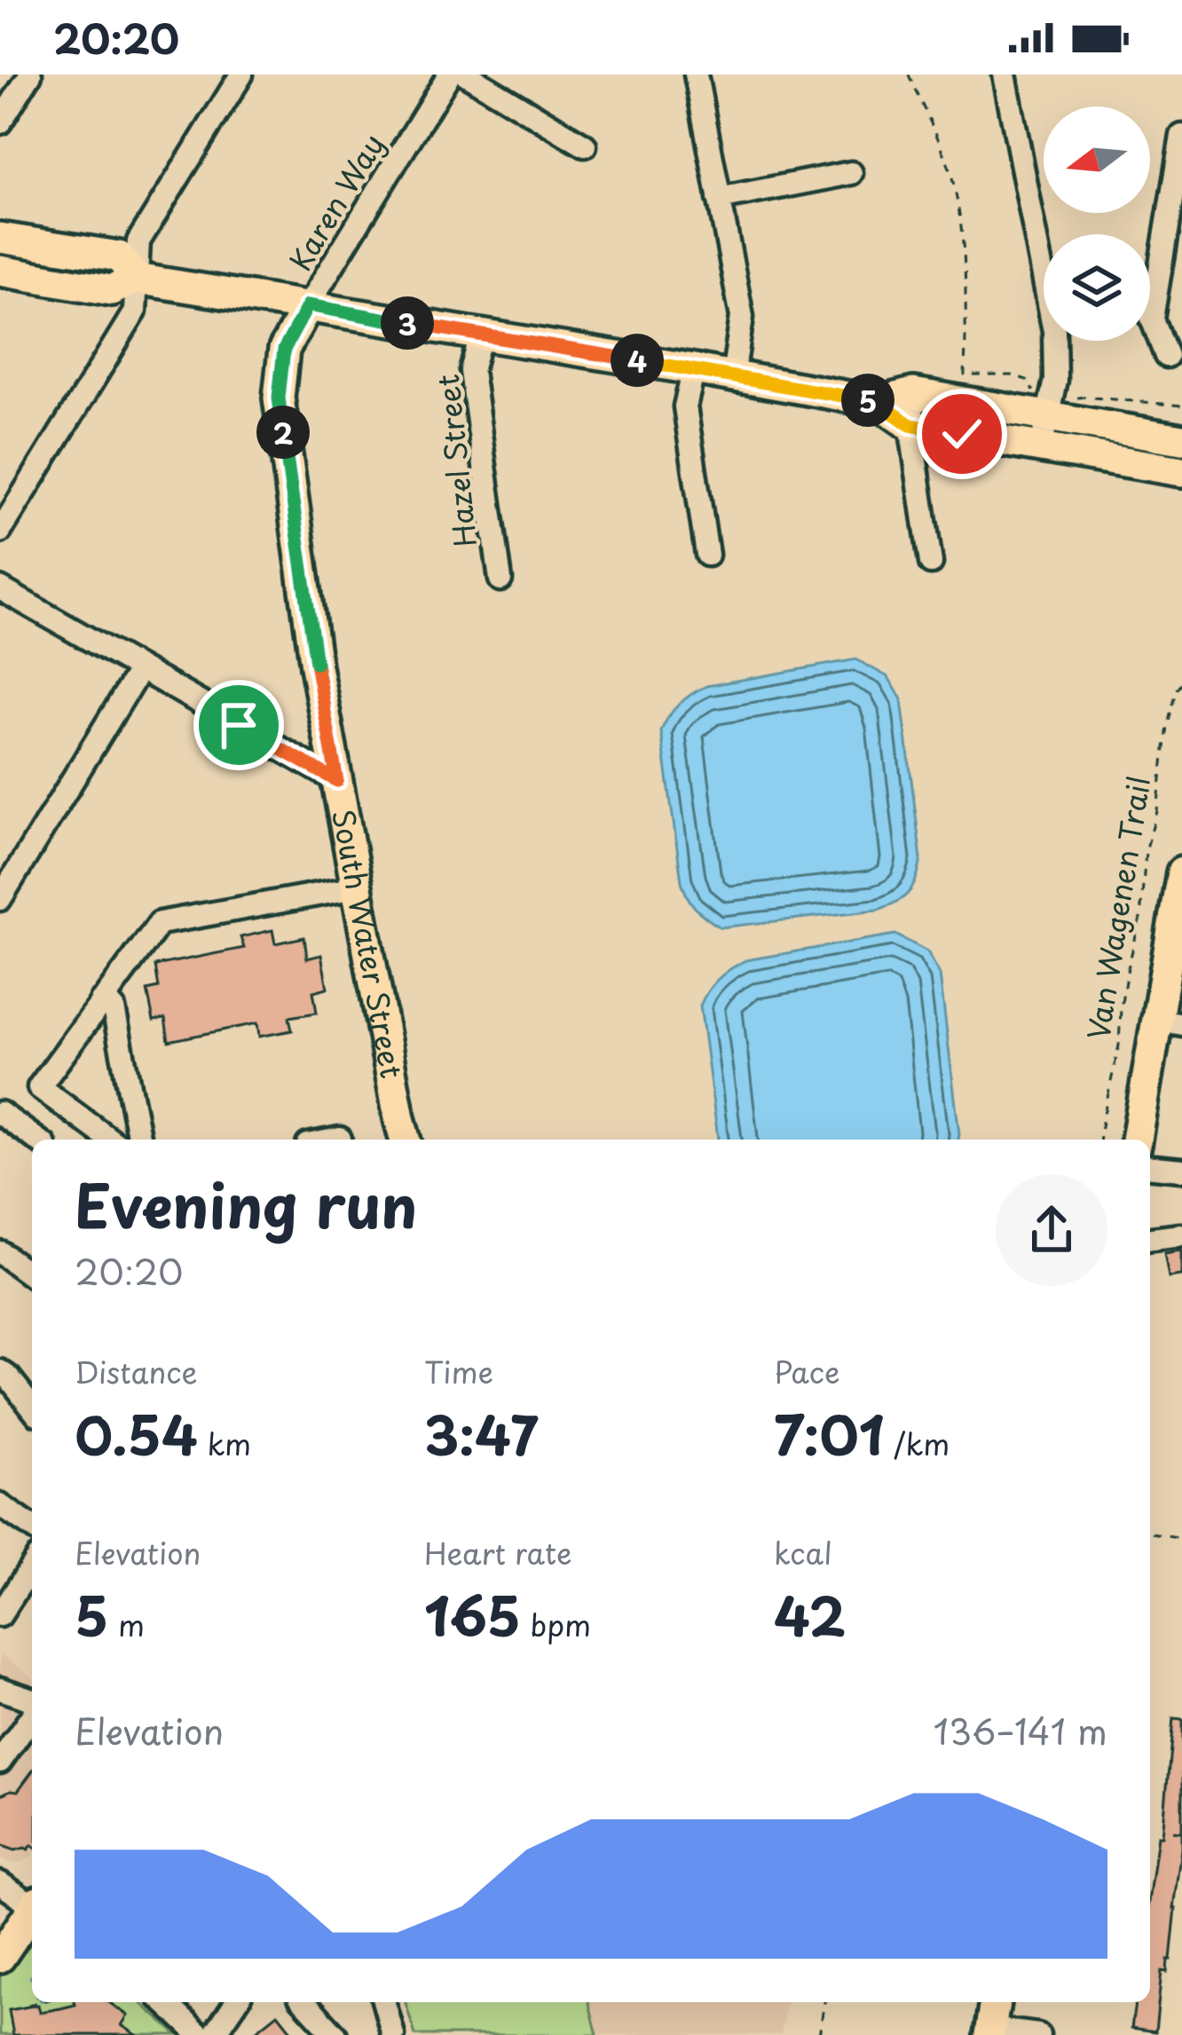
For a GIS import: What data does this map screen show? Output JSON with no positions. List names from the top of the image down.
{
  "streets": {
    "main road": ["South Water Street"],
    "street": ["Karen Way", "Hazel Street"],
    "path": ["Van Wagenen Trail"]
  },
  "crossings": [
    ["Karen Way", "South Water Street"]
  ],
  "north": "left",
  "page": {
    "status": "20:20",
    "pins": [
      "3",
      "4",
      "5",
      "2"
    ],
    "heading": ["Evening run", "20:20"],
    "stats": [
      ["Distance", "0.54 km"],
      ["Time", "3:47"],
      ["Pace", "7:01 /km"],
      ["Elevation", "5 m"],
      ["Heart rate", "165 bpm"],
      ["kcal", "42"]
    ],
    "chart": ["Elevation", "136–141 m"]
  }
}
